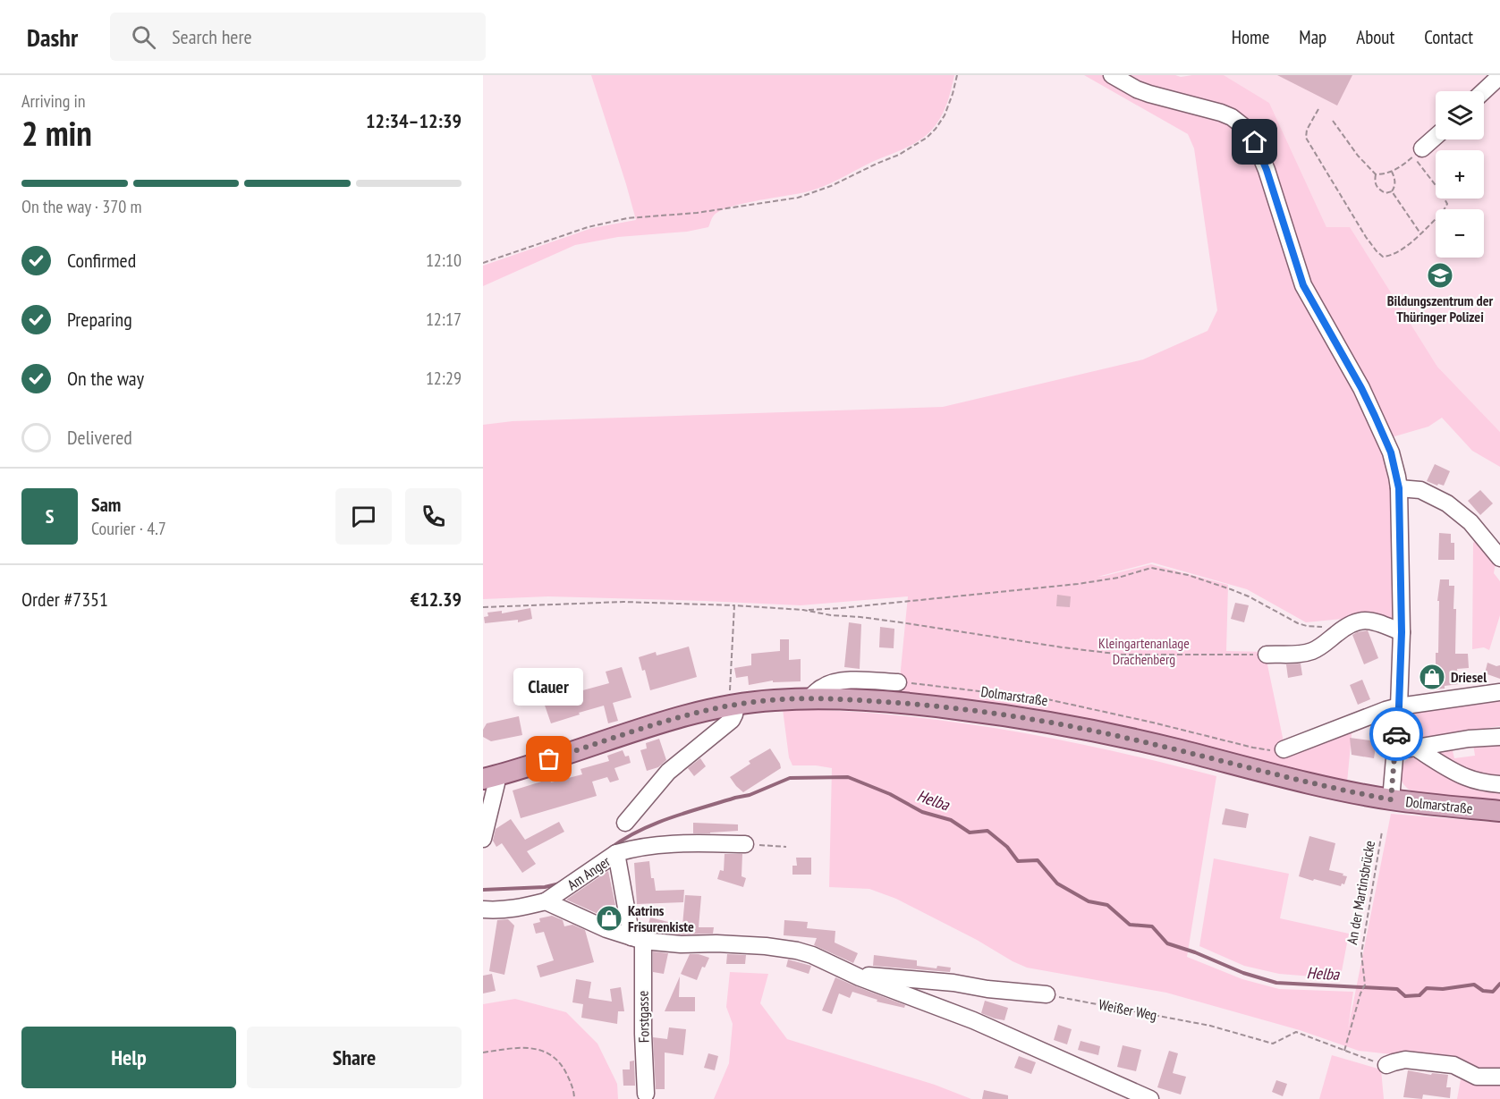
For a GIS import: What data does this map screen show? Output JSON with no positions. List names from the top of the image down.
{
  "streets": {
    "main road": ["Dolmarstraße"],
    "street": ["Am Anger", "Forstgasse"],
    "path": ["An der Martinsbrücke", "Weißer Weg"]
  },
  "crossings": [
    ["Am Anger", "Forstgasse"],
    ["An der Martinsbrücke", "Weißer Weg"]
  ],
  "water": ["Helba"],
  "parks": ["Kleingartenanlage Drachenberg"],
  "places": {
    "school or university": ["Bildungszentrum der Thüringer Polizei"],
    "shop": ["Driesel", "Katrins Frisurenkiste"],
    "other": ["Clauer"]
  },
  "page": {
    "header": "Dashr",
    "search": "Search here",
    "nav": [
      "Home",
      "Map",
      "About",
      "Contact"
    ],
    "heading": ["2 min", "Arriving in", "12:34–12:39"],
    "panel": [
      "Sam",
      "Courier · 4.7",
      "Order #7351",
      "€12.39"
    ],
    "map_buttons": ["+", "−"],
    "bar": "On the way · 370 m",
    "list": [
      ["Confirmed", "12:10"],
      ["Preparing", "12:17"],
      ["On the way", "12:29"],
      "Delivered"
    ],
    "round": "S",
    "bubble": "Clauer",
    "buttons": ["Help", "Share"]
  }
}
